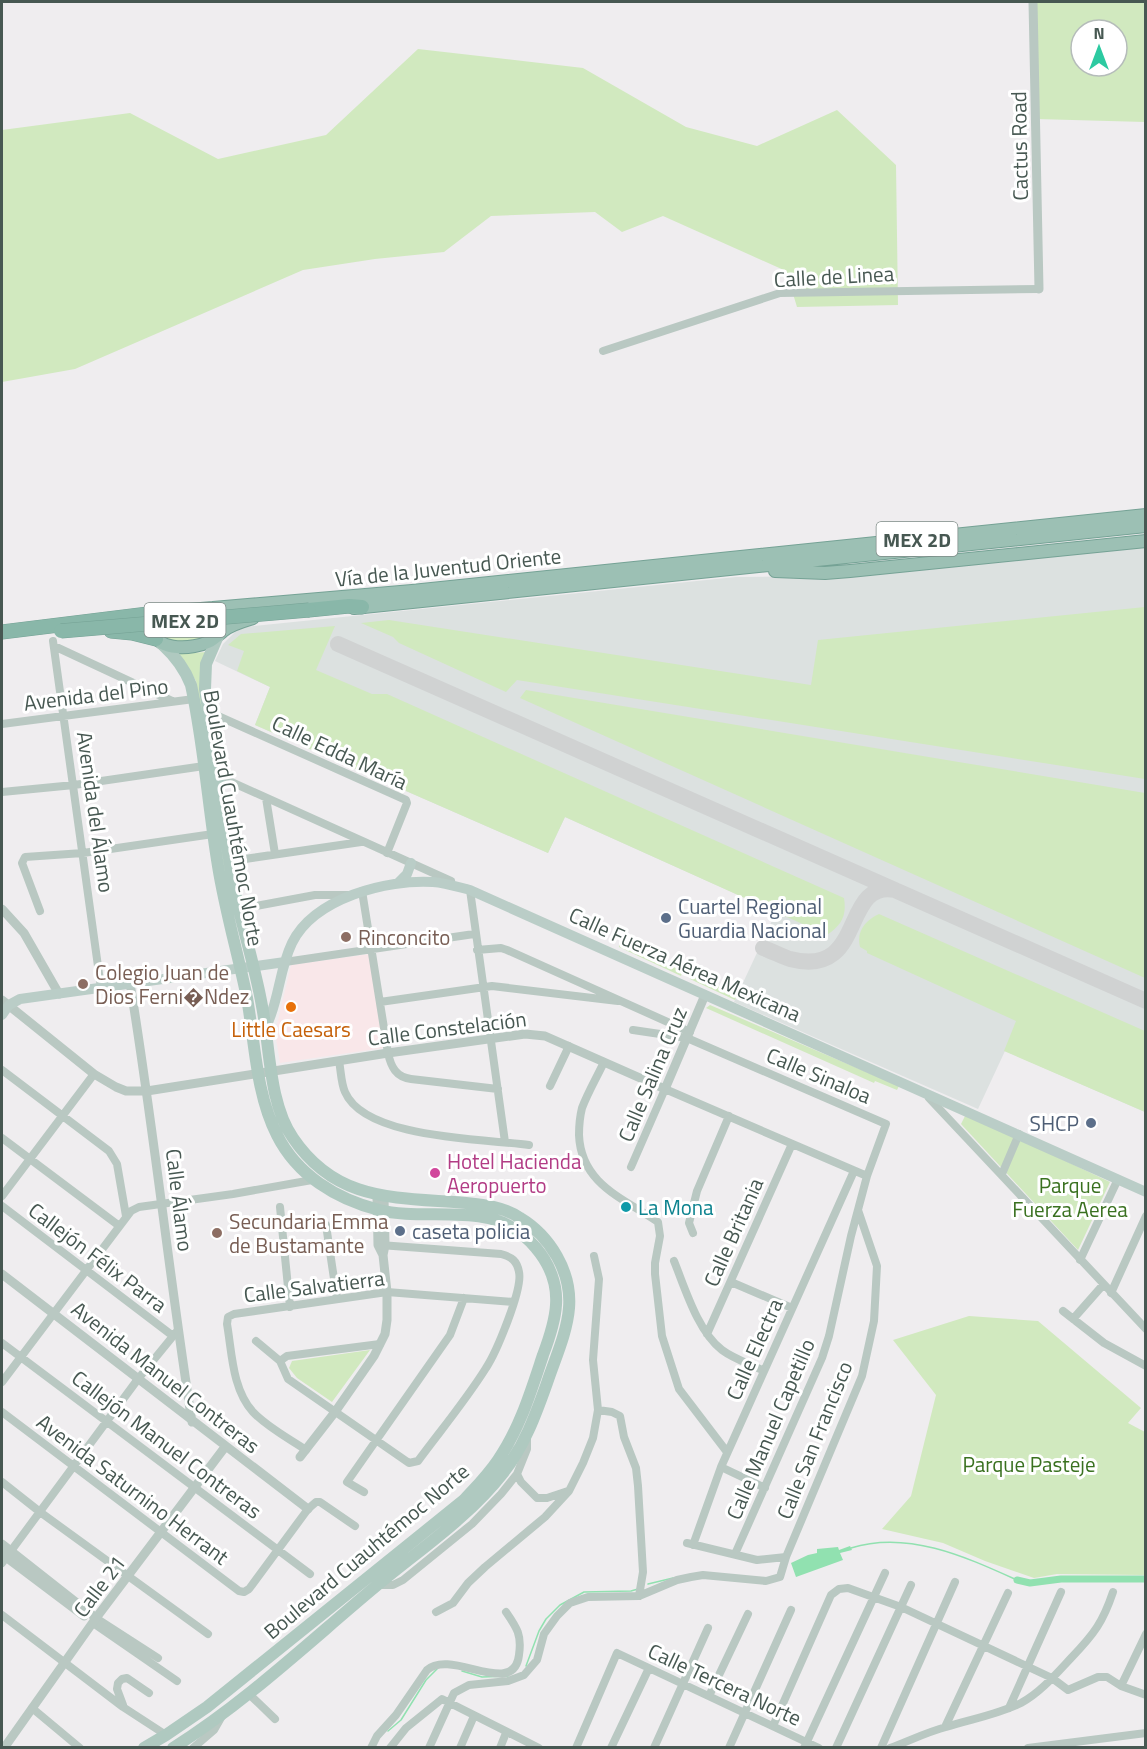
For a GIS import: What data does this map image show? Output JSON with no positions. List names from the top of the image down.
{
  "streets": {
    "highway": ["MEX 2D", "Vía de la Juventud Oriente"],
    "main road": ["Boulevard Cuauhtémoc Norte", "Calle Fuerza Aérea Mexicana"],
    "street": [
      "Cactus Road",
      "Calle de Linea",
      "Avenida del Pino",
      "Calle Edda María",
      "Avenida del Álamo",
      "Calle Constelación",
      "Calle Salina Cruz",
      "Calle Sinaloa",
      "Calle Álamo",
      "Calle Britania",
      "Callejón Félix Parra",
      "Calle Salvatierra",
      "Calle Electra",
      "Avenida Manuel Contreras",
      "Calle Manuel Capetillo",
      "Calle San Francisco",
      "Callejón Manuel Contreras",
      "Avenida Saturnino Herrant",
      "Calle 21",
      "Calle Tercera Norte"
    ]
  },
  "crossings": [
    ["Cactus Road", "Calle de Linea"],
    ["MEX 2D", "Vía de la Juventud Oriente"],
    ["MEX 2D", "Avenida del Álamo"],
    ["MEX 2D", "Boulevard Cuauhtémoc Norte"],
    ["Vía de la Juventud Oriente", "Boulevard Cuauhtémoc Norte"],
    ["Avenida del Pino", "Avenida del Álamo"],
    ["Avenida del Pino", "Boulevard Cuauhtémoc Norte"],
    ["Calle Edda María", "Boulevard Cuauhtémoc Norte"],
    ["Boulevard Cuauhtémoc Norte", "Calle Fuerza Aérea Mexicana"],
    ["Boulevard Cuauhtémoc Norte", "Calle Constelación"],
    ["Calle Fuerza Aérea Mexicana", "Calle Salina Cruz"],
    ["Calle Constelación", "Calle Salina Cruz"],
    ["Calle Constelación", "Calle Sinaloa"],
    ["Calle Constelación", "Calle Álamo"],
    ["Calle Constelación", "Calle Britania"],
    ["Calle Constelación", "Calle Electra"],
    ["Calle Constelación", "Calle Manuel Capetillo"],
    ["Calle Salina Cruz", "Calle Sinaloa"],
    ["Calle Sinaloa", "Calle Manuel Capetillo"],
    ["Calle Álamo", "Callejón Félix Parra"],
    ["Calle Álamo", "Avenida Manuel Contreras"],
    ["Calle Electra", "Calle Manuel Capetillo"],
    ["Avenida Manuel Contreras", "Calle 21"],
    ["Calle Manuel Capetillo", "Calle San Francisco"],
    ["Callejón Manuel Contreras", "Avenida Saturnino Herrant"],
    ["Callejón Manuel Contreras", "Calle 21"],
    ["Avenida Saturnino Herrant", "Calle 21"]
  ],
  "parks": ["Parque Fuerza Aerea", "Parque Pasteje"],
  "places": [
    "Cuartel Regional Guardia Nacional",
    "Rinconcito",
    "Colegio Juan de Dios Ferni�Ndez",
    "Little Caesars",
    "SHCP",
    "Hotel Hacienda Aeropuerto",
    "La Mona",
    "caseta policia",
    "Secundaria Emma de Bustamante"
  ],
  "north": "top"
}
